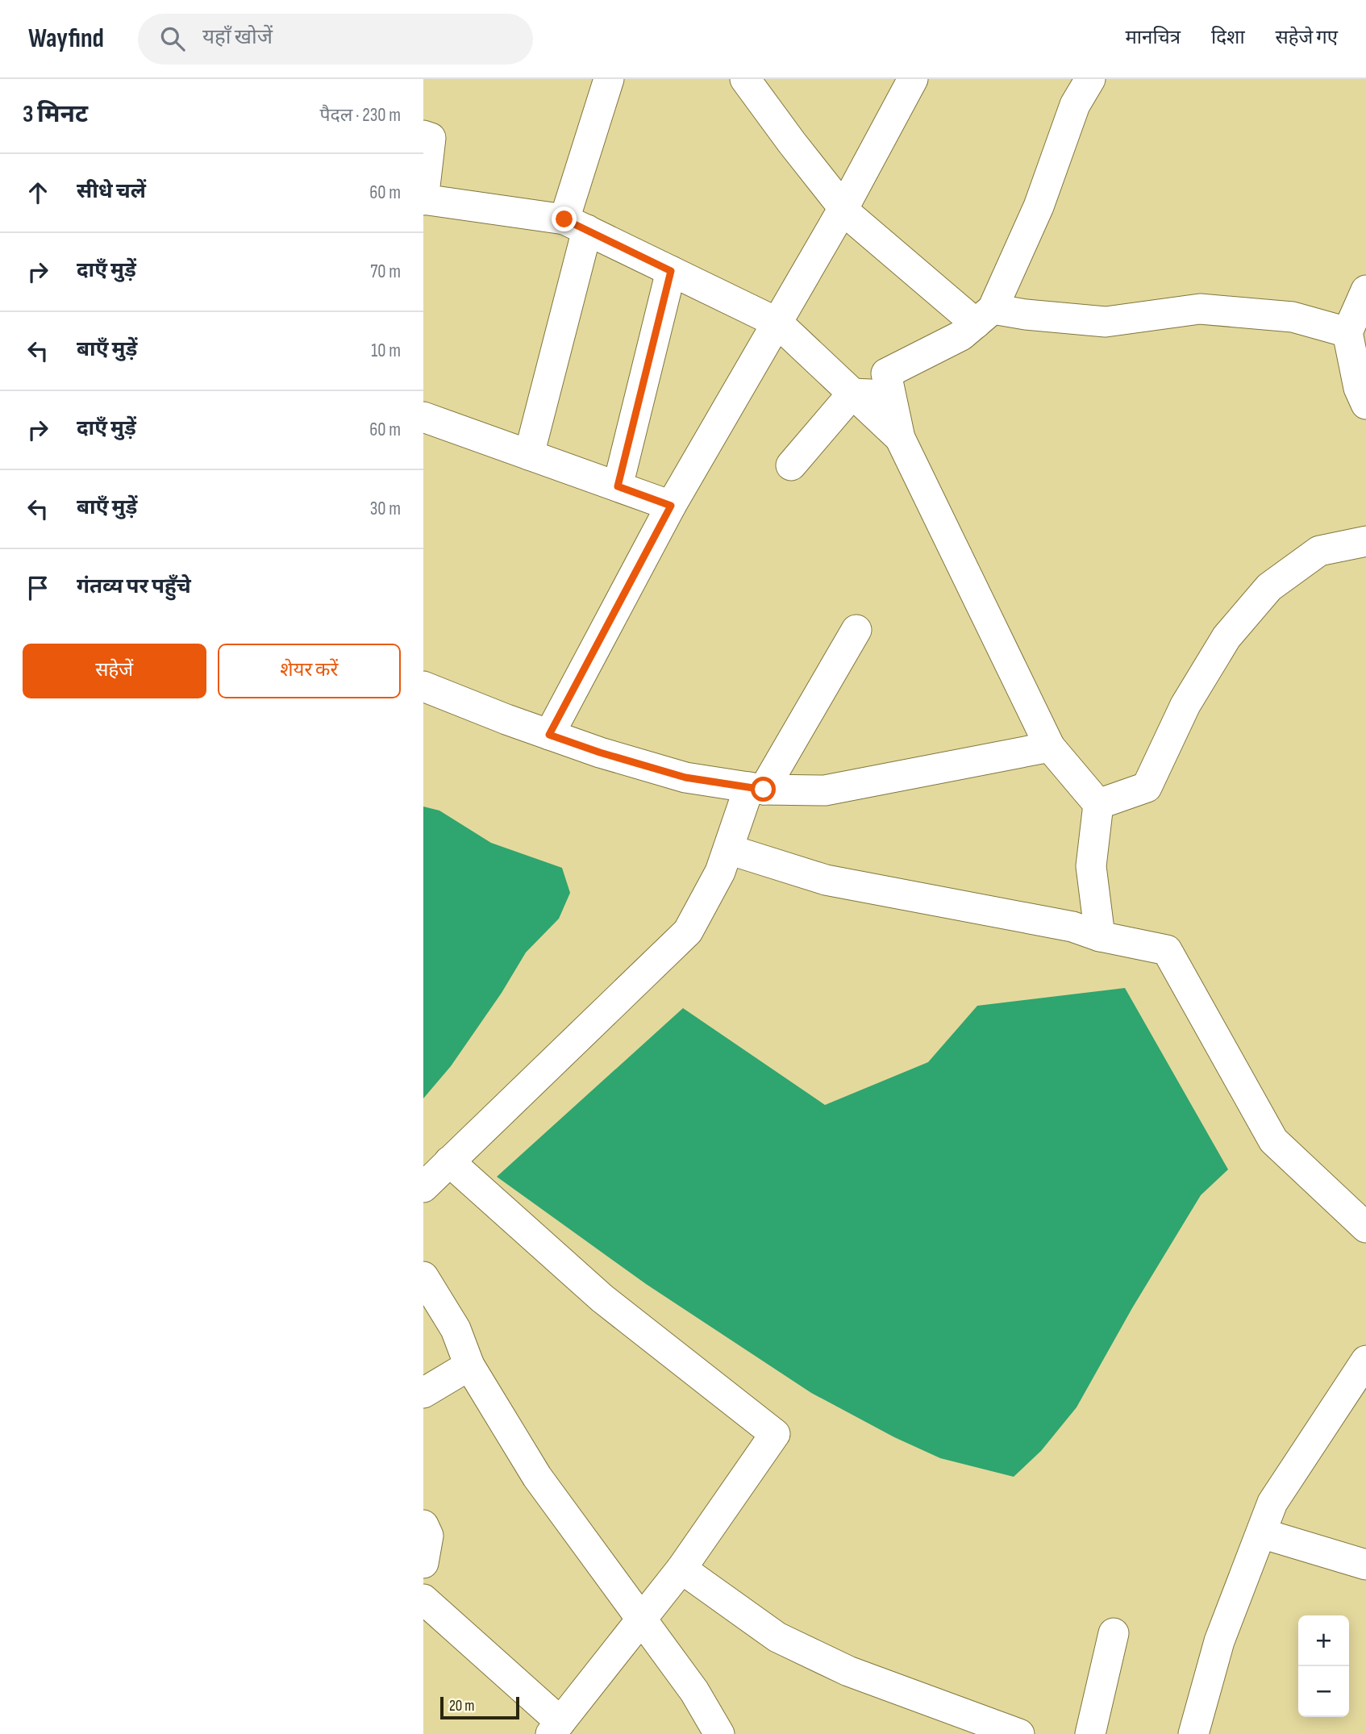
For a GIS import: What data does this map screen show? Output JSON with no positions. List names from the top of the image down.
{
  "scale_bar": "20 m",
  "page": {
    "header": "Wayfind",
    "search": "यहाँ खोजें",
    "nav": ["मानचित्र", "दिशा", "सहेजे गए"],
    "heading": ["3 मिनट", "पैदल · 230 m"],
    "list": [
      ["सीधे चलें", "60 m"],
      ["दाएँ मुड़ें", "70 m"],
      ["बाएँ मुड़ें", "10 m"],
      ["दाएँ मुड़ें", "60 m"],
      ["बाएँ मुड़ें", "30 m"],
      "गंतव्य पर पहुँचे"
    ],
    "buttons": ["सहेजें", "शेयर करें"],
    "map_buttons": ["+", "−"],
    "scale": "20 m"
  }
}
